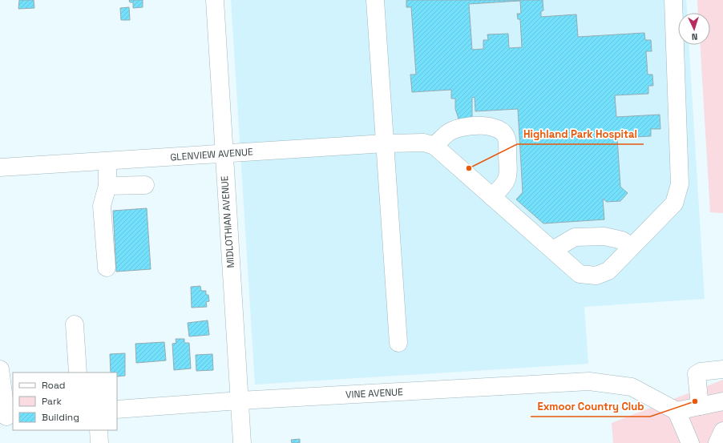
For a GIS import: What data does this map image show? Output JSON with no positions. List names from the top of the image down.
{
  "streets": {
    "street": ["GLENVIEW AVENUE", "MIDLOTHIAN AVENUE", "VINE AVENUE"]
  },
  "crossings": [
    ["GLENVIEW AVENUE", "MIDLOTHIAN AVENUE"],
    ["MIDLOTHIAN AVENUE", "VINE AVENUE"]
  ],
  "places": ["Highland Park Hospital", "Exmoor Country Club"],
  "legend": ["Road", "Park", "Building"],
  "north": "bottom"
}
